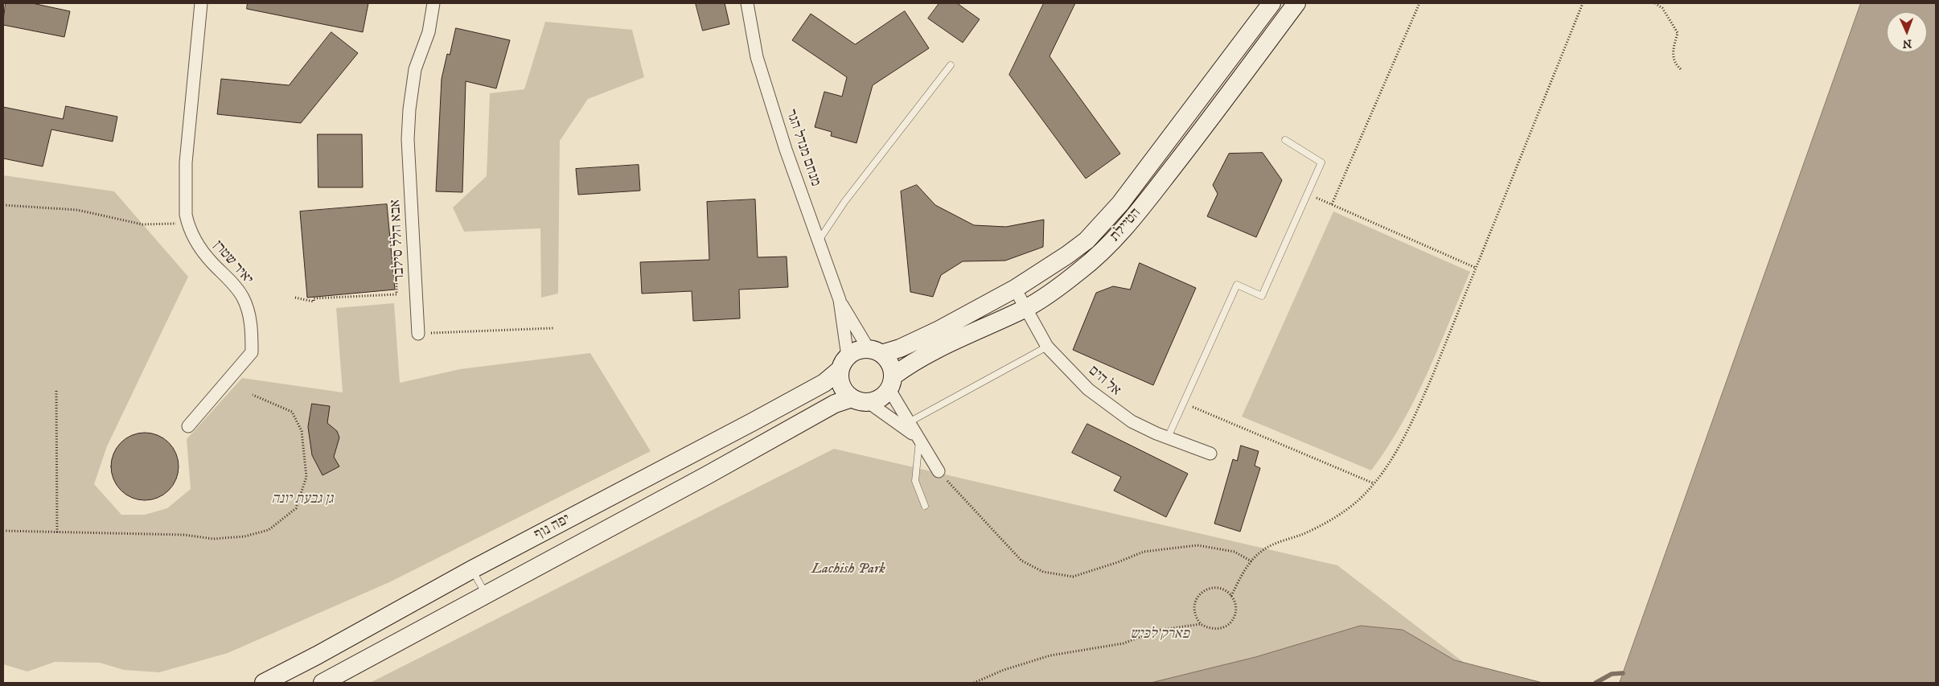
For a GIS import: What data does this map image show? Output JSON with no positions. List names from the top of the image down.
{
  "streets": {
    "main road": ["הטיילת", "יפה נוף"],
    "street": [
      "מנחם מנדל הגר",
      "אבא הלל סילבר",
      "יאיר שטרן",
      "אל הים"
    ]
  },
  "crossings": [
    ["הטיילת", "אל הים"],
    ["הטיילת", "יפה נוף"]
  ],
  "parks": ["גן גבעת יונה", "Lachish Park", "פארק לכיש"],
  "north": "bottom"
}
